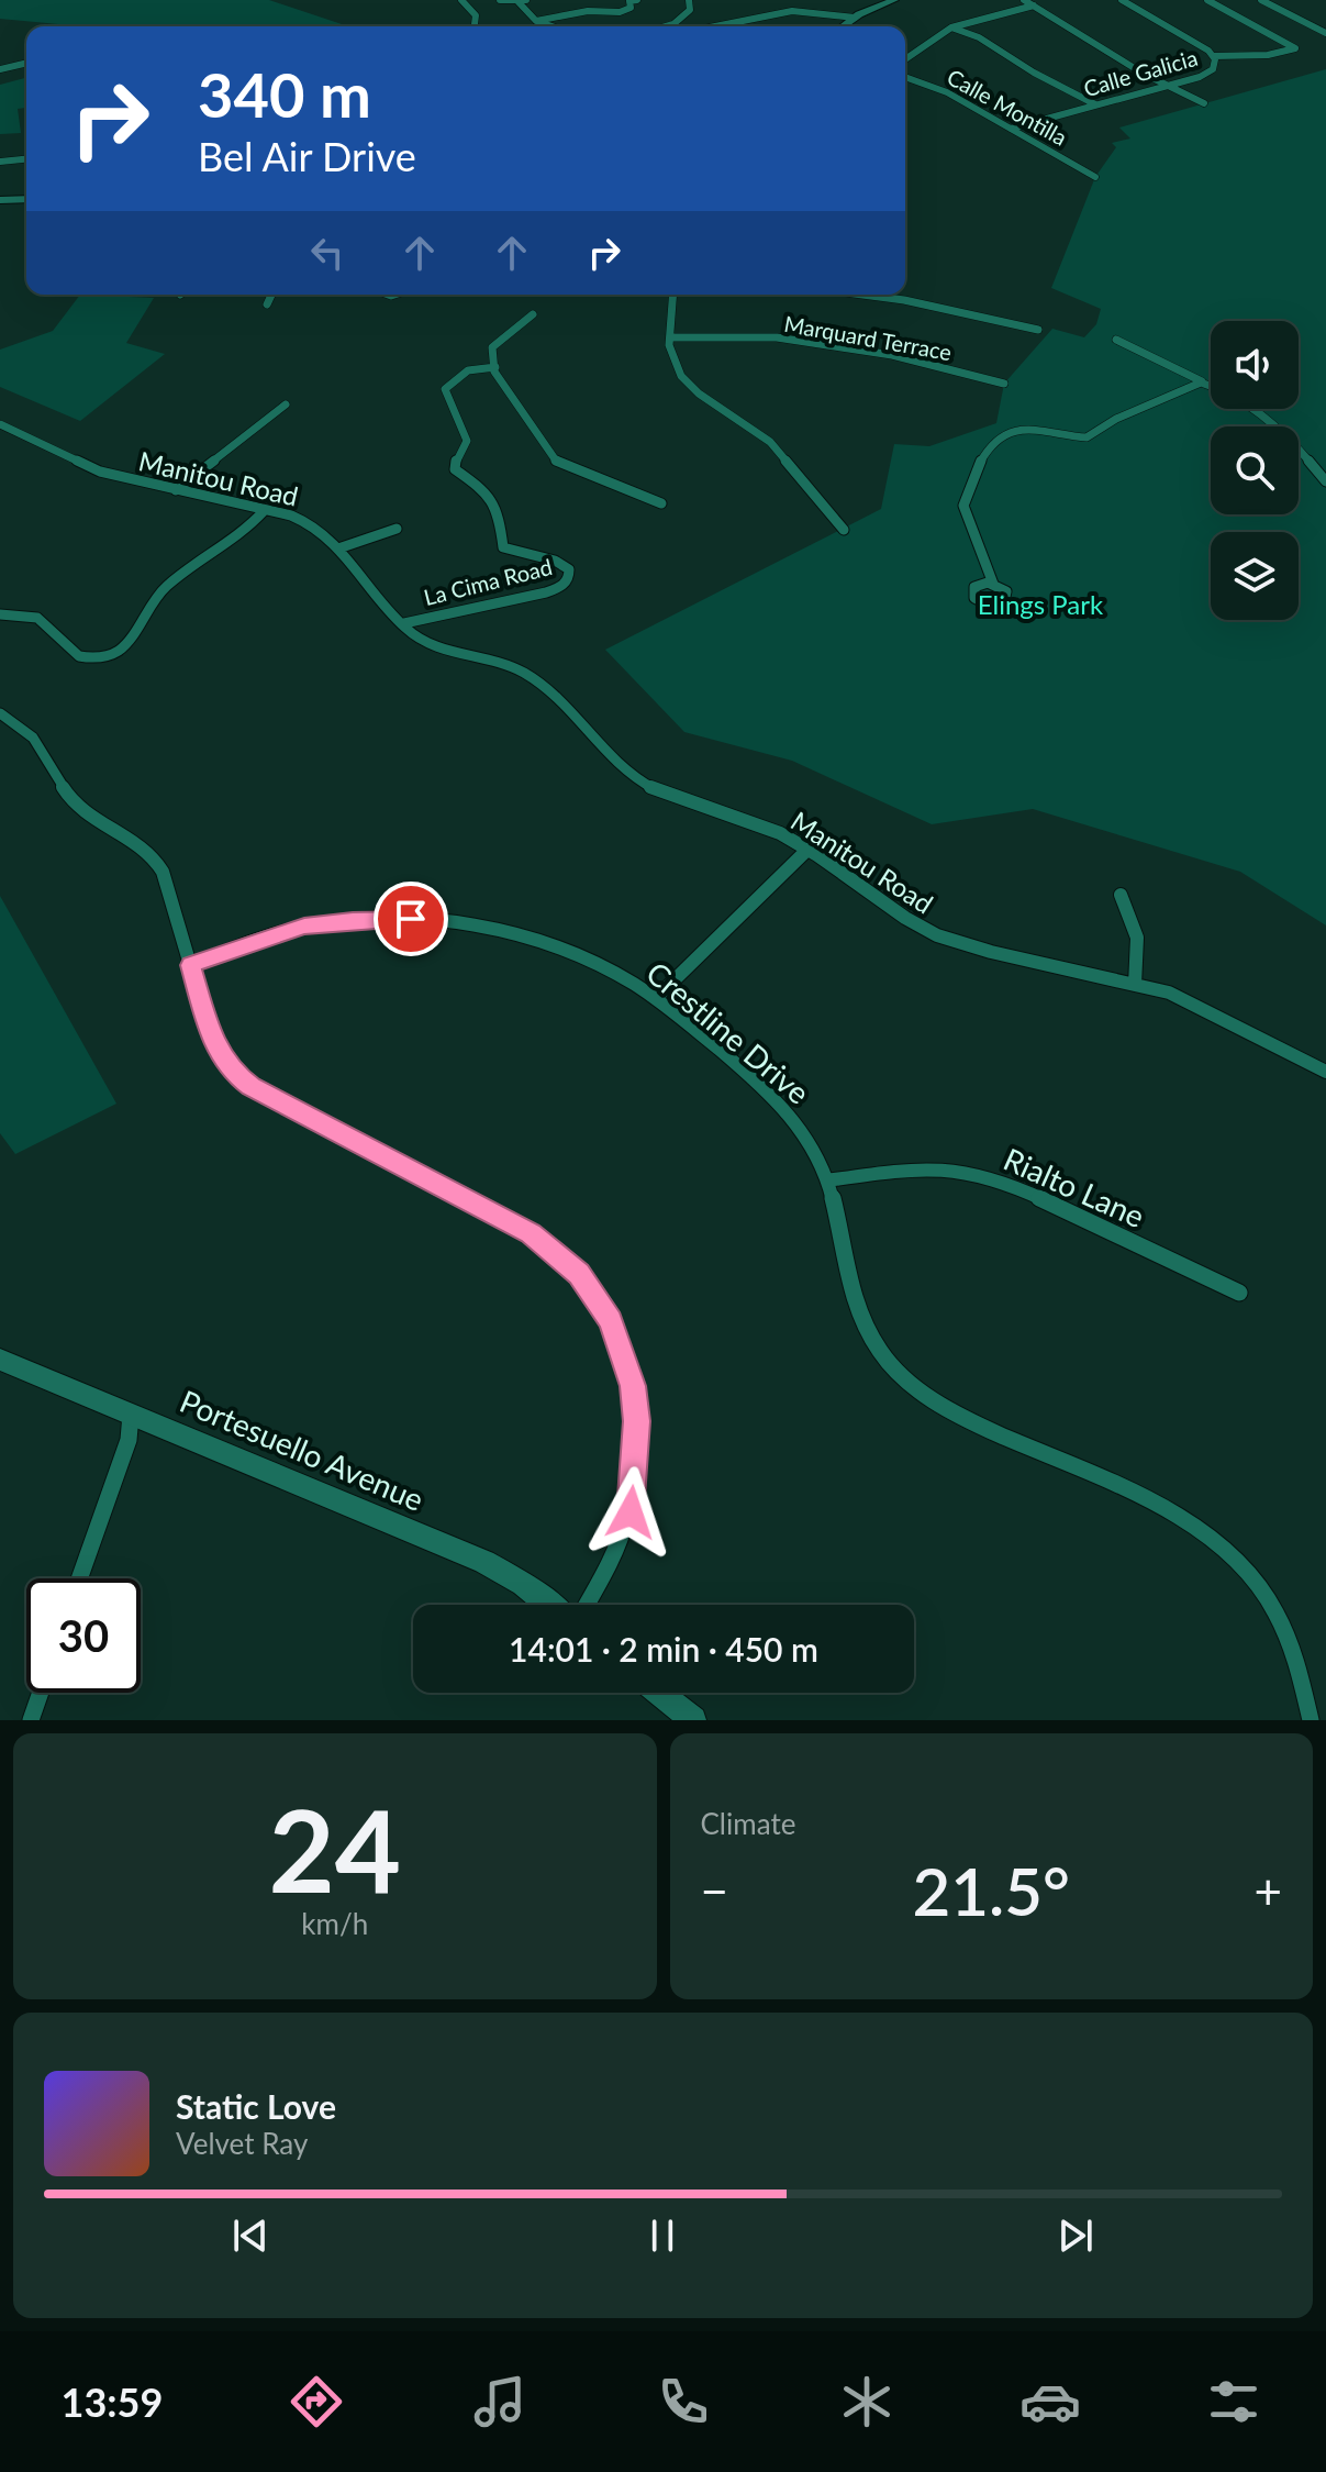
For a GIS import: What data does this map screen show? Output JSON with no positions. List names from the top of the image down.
{
  "streets": {
    "street": [
      "Calle Galicia",
      "Calle Montilla",
      "Marquard Terrace",
      "Manitou Road",
      "La Cima Road",
      "Crestline Drive",
      "Rialto Lane",
      "Portesuello Avenue"
    ]
  },
  "crossings": [
    ["Calle Galicia", "Calle Montilla"],
    ["Manitou Road", "La Cima Road"],
    ["Crestline Drive", "Rialto Lane"]
  ],
  "parks": ["Elings Park"],
  "page": {
    "turn": ["340 m", "Bel Air Drive"],
    "limit": "30",
    "trip": "14:01 · 2 min · 450 m",
    "tile": [
      ["24", "km/h"],
      "Climate"
    ],
    "heat": ["−", "21.5°", "+"],
    "song": ["Static Love", "Velvet Ray"],
    "tabs": "13:59"
  }
}
